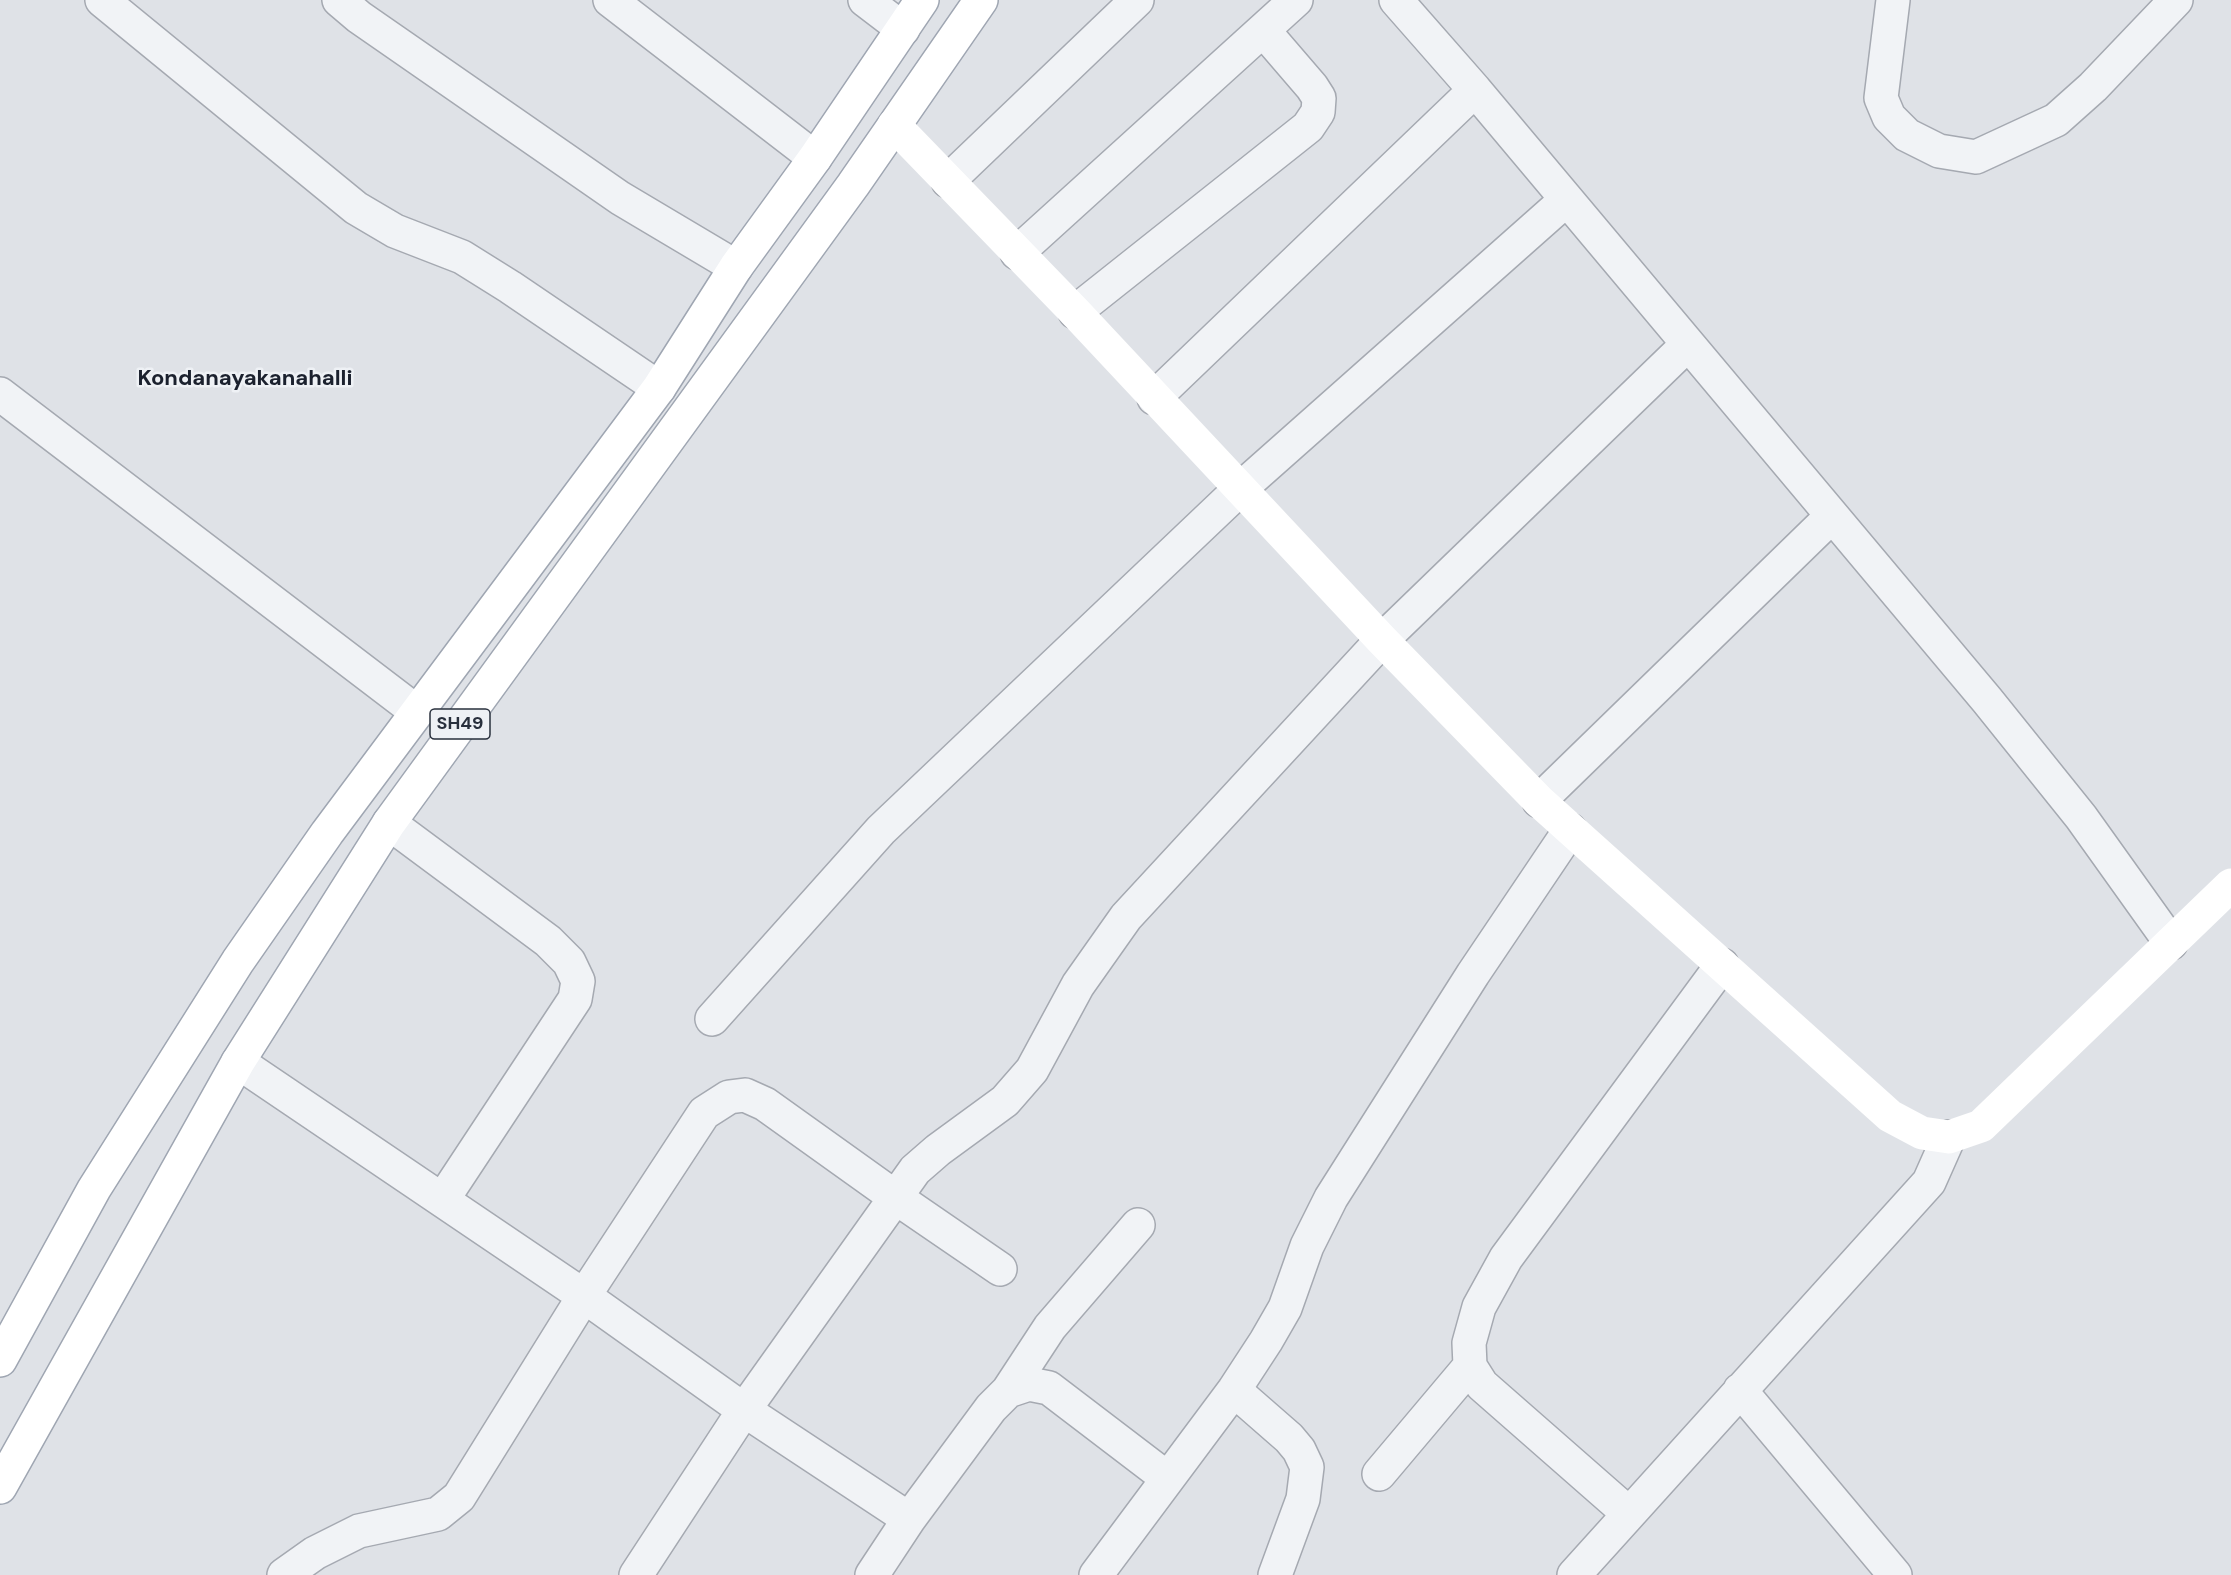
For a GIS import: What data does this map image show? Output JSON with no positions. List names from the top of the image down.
{
  "streets": {
    "main road": ["SH49"]
  },
  "districts": ["Kondanayakanahalli"]
}
